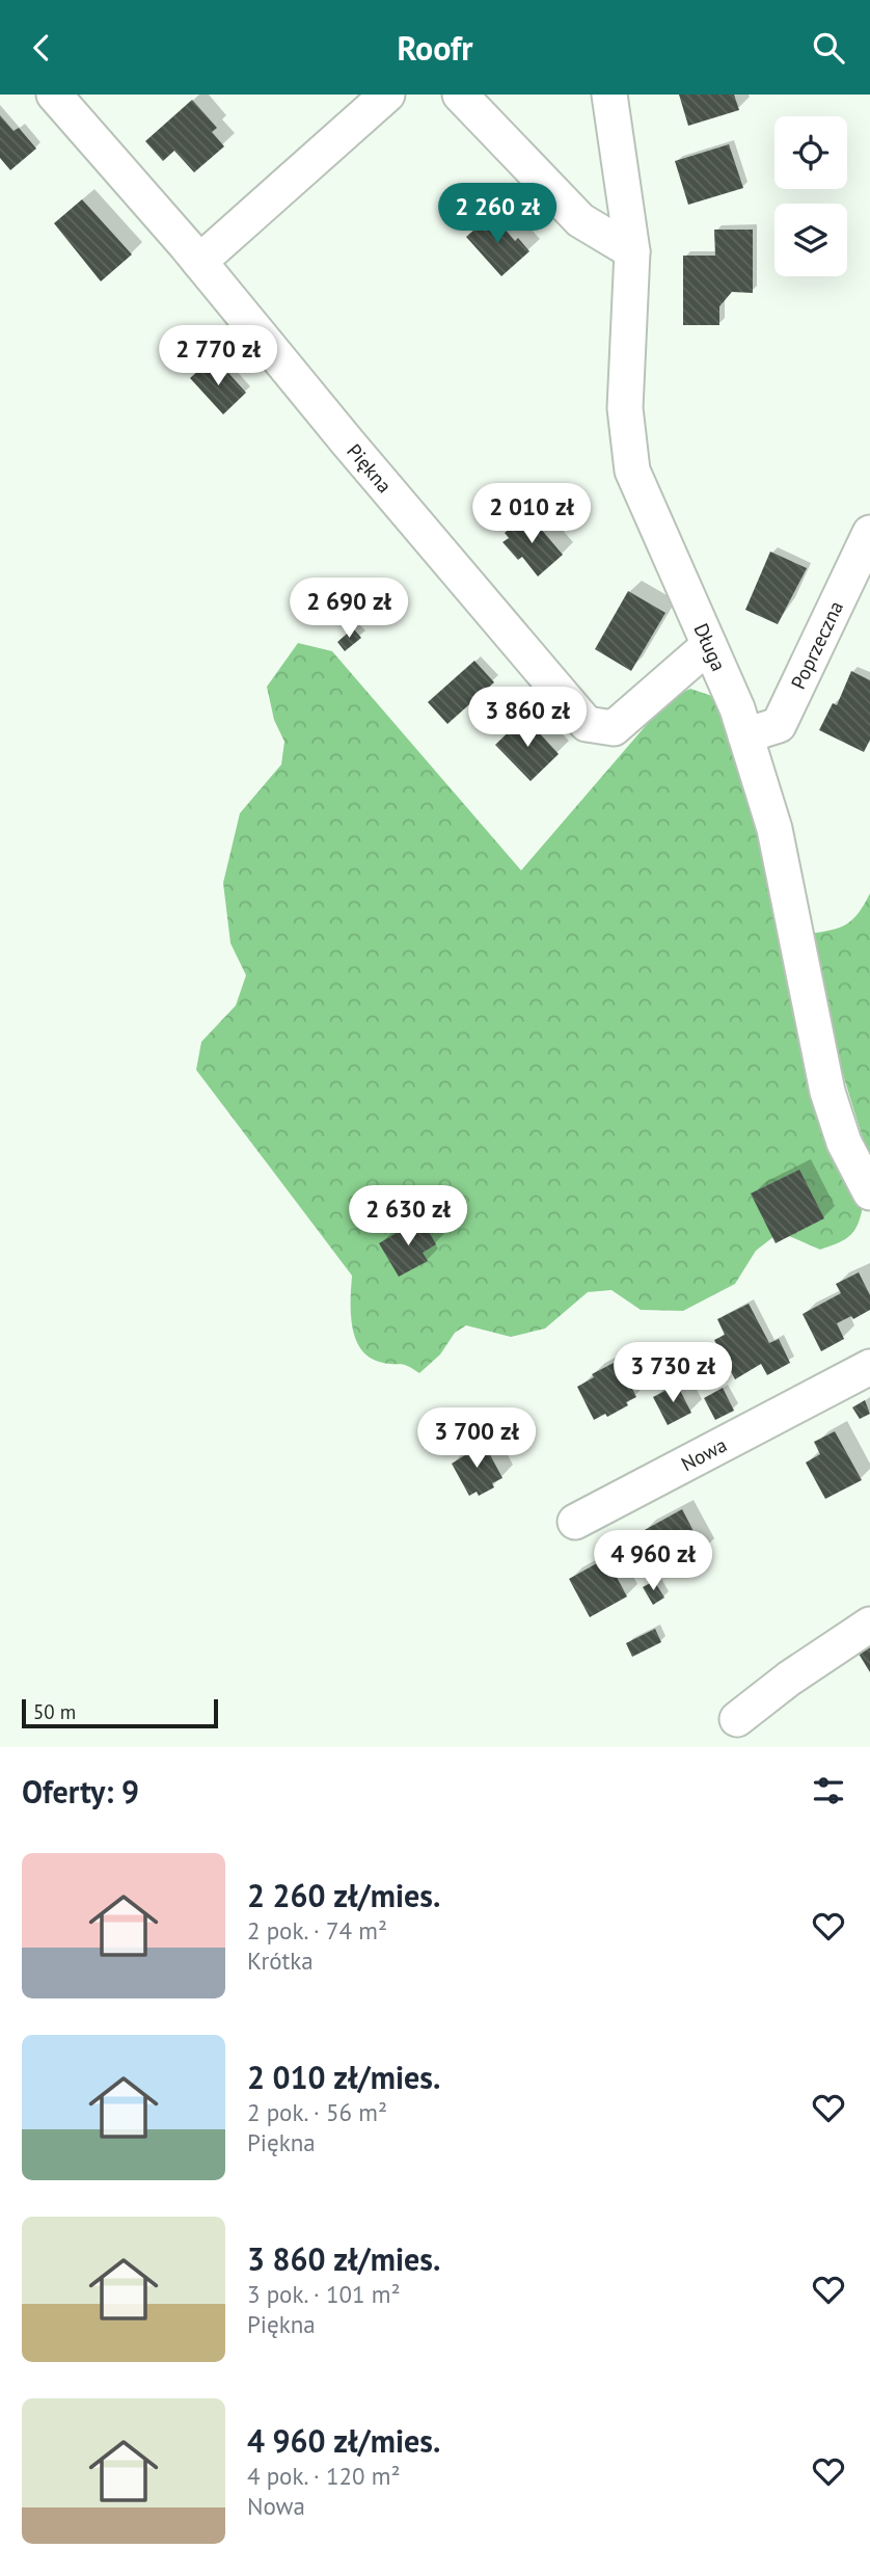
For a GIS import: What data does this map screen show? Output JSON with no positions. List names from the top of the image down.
{
  "streets": {
    "street": [
      "Piękna",
      "Poprzeczna",
      "Długa",
      "Nowa"
    ]
  },
  "crossings": [
    ["Piękna", "Długa"],
    ["Poprzeczna", "Długa"]
  ],
  "scale_bar": "50 m",
  "page": {
    "header": "Roofr",
    "price": [
      "2 260 zł",
      "2 770 zł",
      "2 010 zł",
      "2 690 zł",
      "3 860 zł",
      "2 630 zł",
      "3 730 zł",
      "3 700 zł",
      "4 960 zł"
    ],
    "scale": "50 m",
    "heading": "Oferty: 9",
    "list": [
      {
        "name": "2 260 zł/mies.",
        "note": "2 pok. · 74 m² · Krótka"
      },
      {
        "name": "2 010 zł/mies.",
        "note": "2 pok. · 56 m² · Piękna"
      },
      {
        "name": "3 860 zł/mies.",
        "note": "3 pok. · 101 m² · Piękna"
      },
      {
        "name": "4 960 zł/mies.",
        "note": "4 pok. · 120 m² · Nowa"
      }
    ]
  }
}
